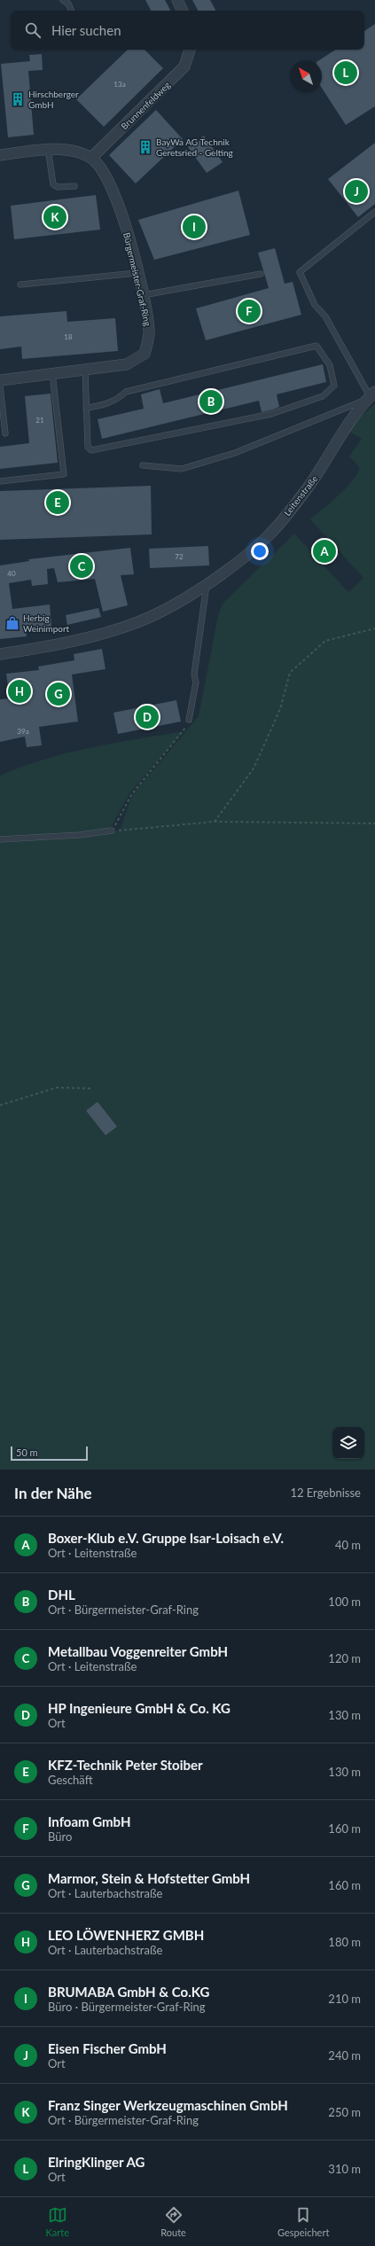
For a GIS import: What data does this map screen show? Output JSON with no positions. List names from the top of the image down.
{
  "streets": {
    "street": ["Brunnenfeldweg", "Bürgermeister-Graf-Ring", "Leitenstraße"]
  },
  "crossings": [
    ["Brunnenfeldweg", "Bürgermeister-Graf-Ring"]
  ],
  "places": {
    "building": ["Hirschberger GmbH", "BayWa AG Technik Geretsried - Gelting"],
    "shop": ["Herbig Weinimport"]
  },
  "house_numbers": [
    "13a",
    "18",
    "21",
    "72",
    "40",
    "39a"
  ],
  "scale_bar": "50 m",
  "north": "top left",
  "page": {
    "search": "Hier suchen",
    "pins": [
      "L",
      "J",
      "K",
      "I",
      "F",
      "B",
      "E",
      "A",
      "C",
      "H",
      "G",
      "D"
    ],
    "scale": "50 m",
    "heading": ["In der Nähe", "12 Ergebnisse"],
    "list": [
      {
        "mark": "A",
        "name": "Boxer-Klub e.V. Gruppe Isar-Loisach e.V.",
        "note": "Ort · Leitenstraße",
        "value": "40 m"
      },
      {
        "mark": "B",
        "name": "DHL",
        "note": "Ort · Bürgermeister-Graf-Ring",
        "value": "100 m"
      },
      {
        "mark": "C",
        "name": "Metallbau Voggenreiter GmbH",
        "note": "Ort · Leitenstraße",
        "value": "120 m"
      },
      {
        "mark": "D",
        "name": "HP Ingenieure GmbH & Co. KG",
        "note": "Ort",
        "value": "130 m"
      },
      {
        "mark": "E",
        "name": "KFZ-Technik Peter Stoiber",
        "note": "Geschäft",
        "value": "130 m"
      },
      {
        "mark": "F",
        "name": "Infoam GmbH",
        "note": "Büro",
        "value": "160 m"
      },
      {
        "mark": "G",
        "name": "Marmor, Stein & Hofstetter GmbH",
        "note": "Ort · Lauterbachstraße",
        "value": "160 m"
      },
      {
        "mark": "H",
        "name": "LEO LÖWENHERZ GMBH",
        "note": "Ort · Lauterbachstraße",
        "value": "180 m"
      },
      {
        "mark": "I",
        "name": "BRUMABA GmbH & Co.KG",
        "note": "Büro · Bürgermeister-Graf-Ring",
        "value": "210 m"
      },
      {
        "mark": "J",
        "name": "Eisen Fischer GmbH",
        "note": "Ort",
        "value": "240 m"
      },
      {
        "mark": "K",
        "name": "Franz Singer Werkzeugmaschinen GmbH",
        "note": "Ort · Bürgermeister-Graf-Ring",
        "value": "250 m"
      },
      {
        "mark": "L",
        "name": "ElringKlinger AG",
        "note": "Ort",
        "value": "310 m"
      }
    ],
    "nav": ["Karte", "Route", "Gespeichert"]
  }
}
